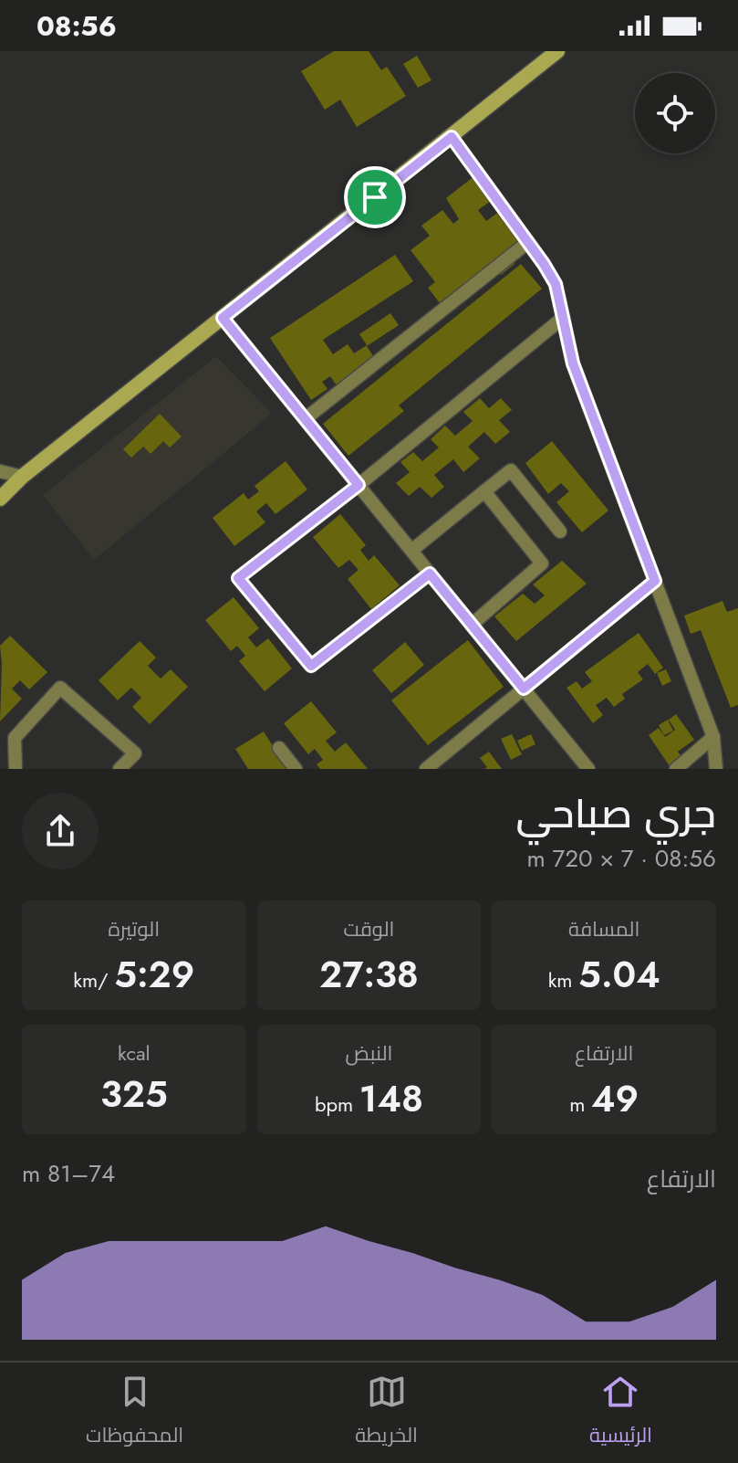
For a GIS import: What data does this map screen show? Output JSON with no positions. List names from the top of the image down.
{
  "page": {
    "status": "08:56",
    "heading": ["جري صباحي", "08:56 · 7 × 720 m"],
    "stats": [
      ["المسافة", "5.04 km"],
      ["الوقت", "27:38"],
      ["الوتيرة", "5:29 /km"],
      ["الارتفاع", "49 m"],
      ["النبض", "148 bpm"],
      ["kcal", "325"]
    ],
    "chart": ["الارتفاع", "74–81 m"],
    "tabs": ["الرئيسية", "الخريطة", "المحفوظات"]
  }
}
